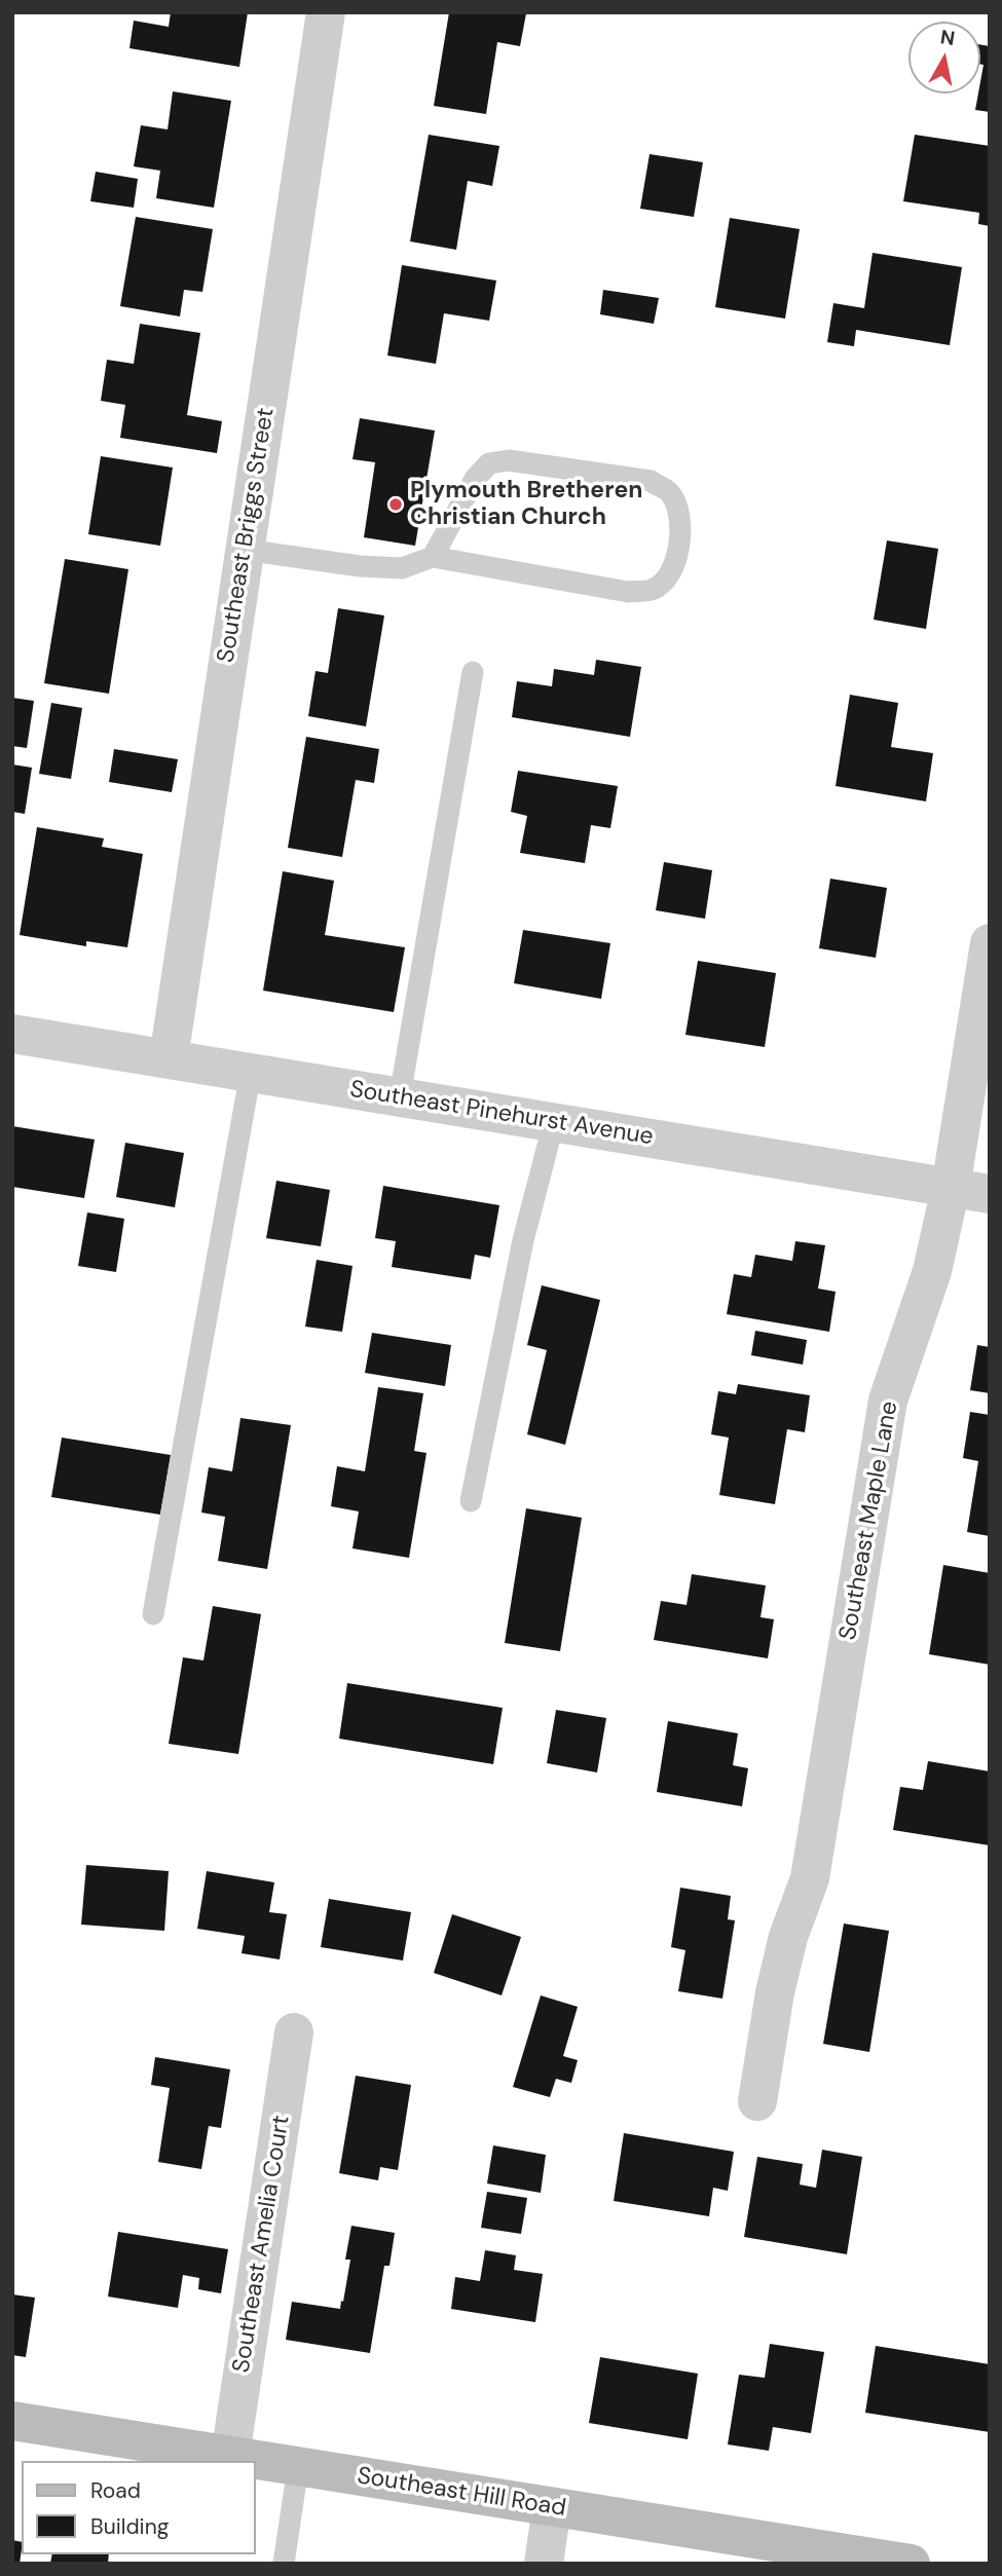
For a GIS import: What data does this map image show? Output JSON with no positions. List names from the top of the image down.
{
  "streets": {
    "street": [
      "Southeast Briggs Street",
      "Southeast Pinehurst Avenue",
      "Southeast Maple Lane",
      "Southeast Amelia Court",
      "Southeast Hill Road"
    ]
  },
  "crossings": [
    ["Southeast Briggs Street", "Southeast Pinehurst Avenue"],
    ["Southeast Pinehurst Avenue", "Southeast Maple Lane"],
    ["Southeast Amelia Court", "Southeast Hill Road"]
  ],
  "places": ["Plymouth Bretheren Christian Church"],
  "legend": ["Road", "Building"],
  "north": "top"
}
